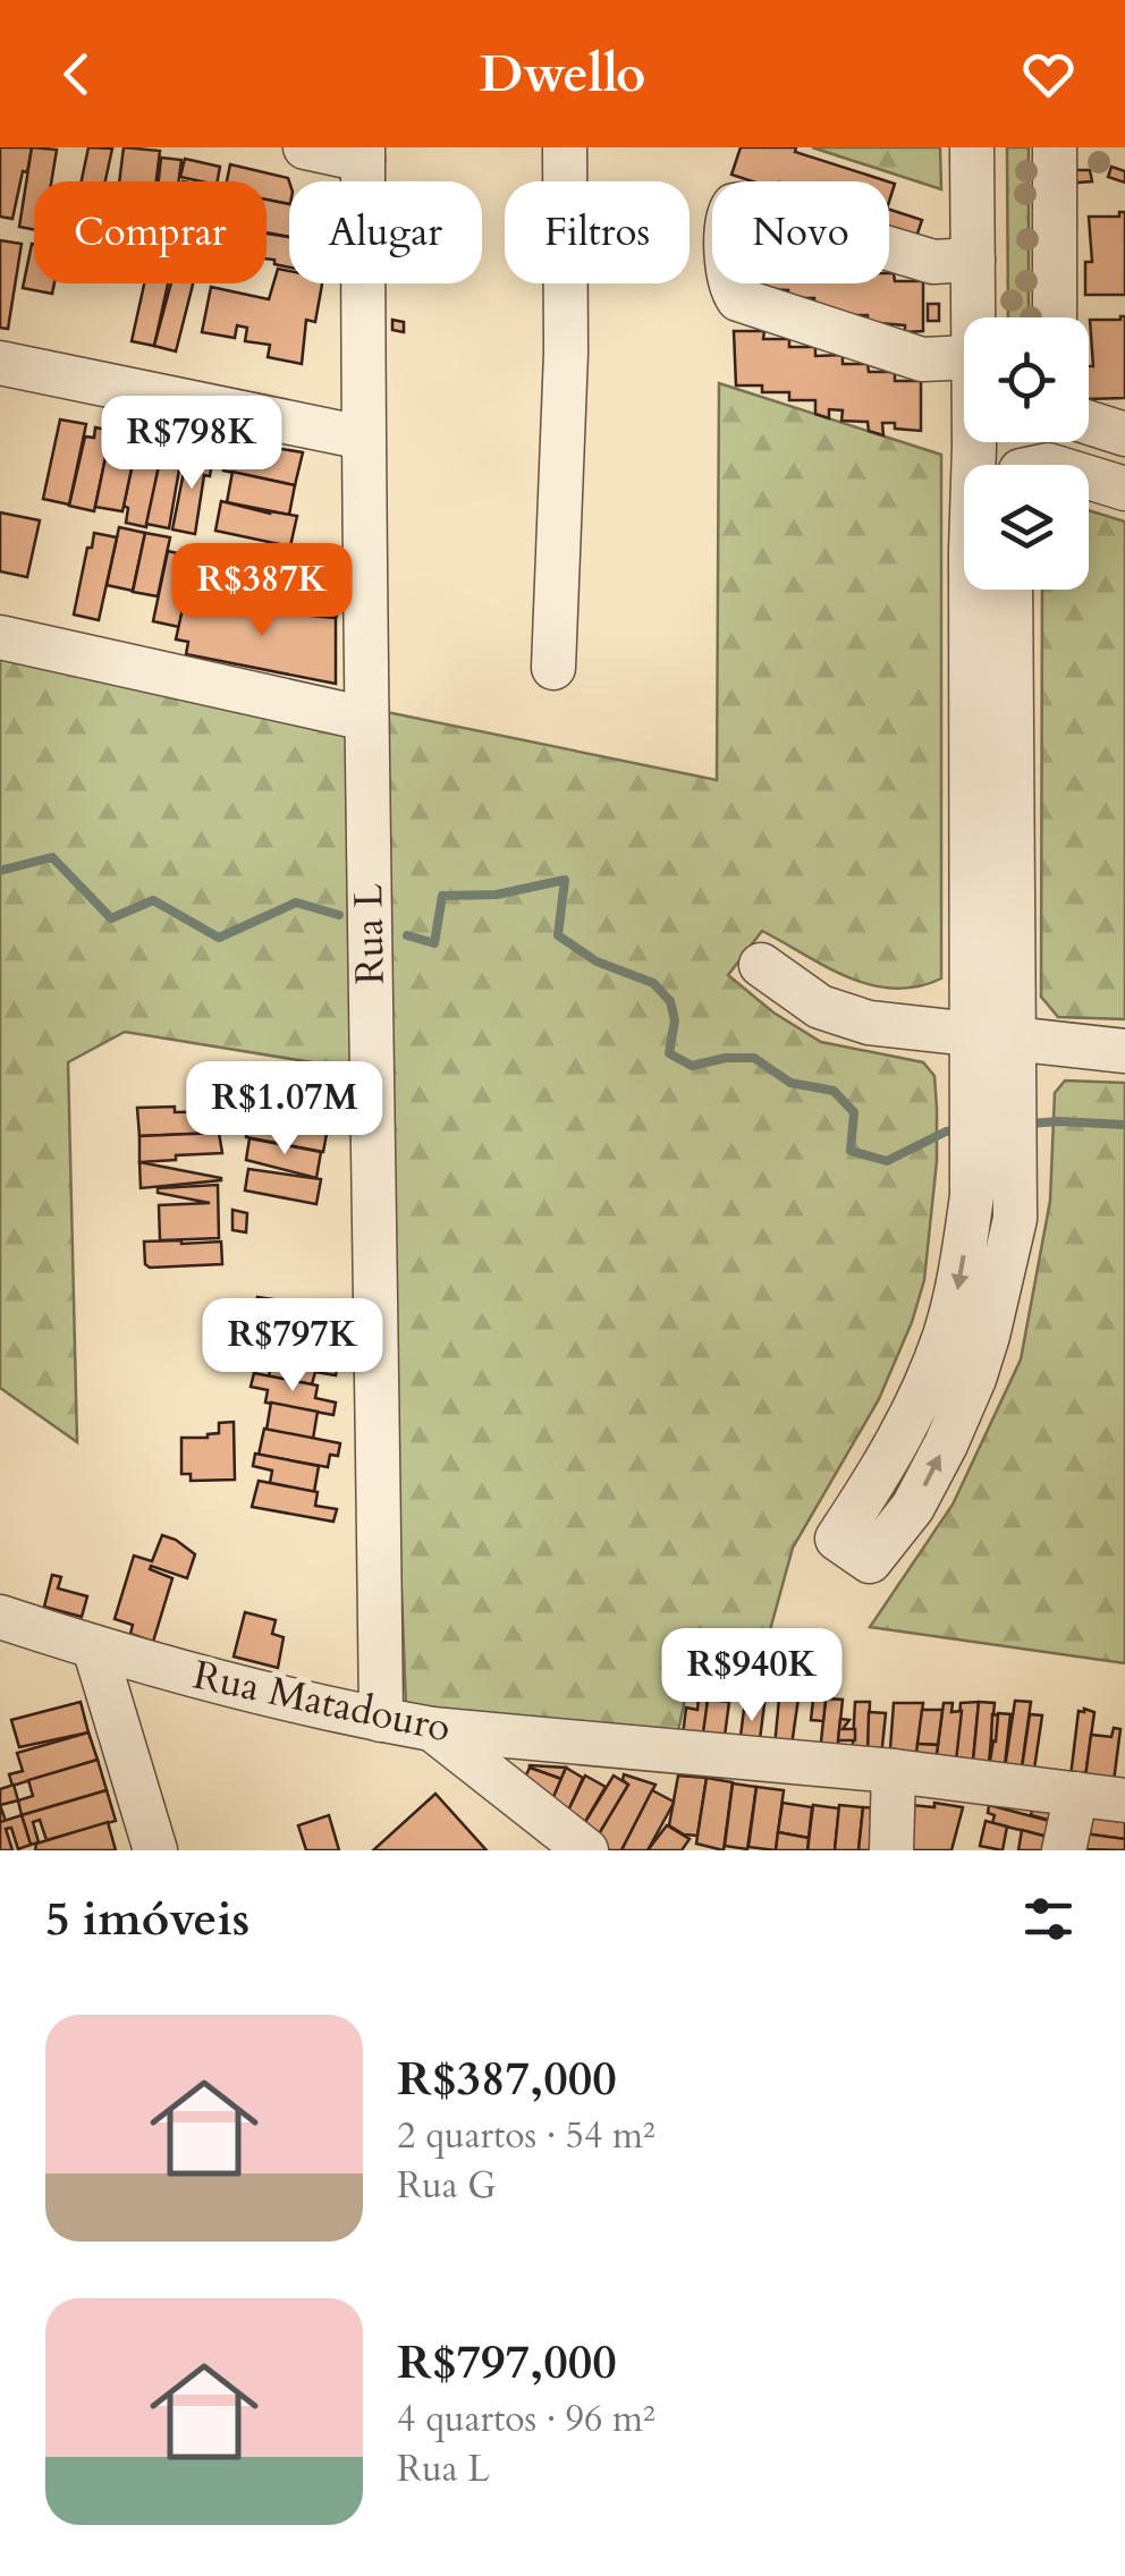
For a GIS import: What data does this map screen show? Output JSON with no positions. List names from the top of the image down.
{
  "streets": {
    "street": ["Rua L", "Rua Matadouro"]
  },
  "crossings": [
    ["Rua L", "Rua Matadouro"]
  ],
  "page": {
    "header": "Dwello",
    "chip": [
      "Comprar",
      "Alugar",
      "Filtros",
      "Novo"
    ],
    "price": [
      "R$798K",
      "R$387K",
      "R$1.07M",
      "R$797K",
      "R$940K"
    ],
    "heading": "5 imóveis",
    "list": [
      {
        "name": "R$387,000",
        "note": "2 quartos · 54 m² · Rua G"
      },
      {
        "name": "R$797,000",
        "note": "4 quartos · 96 m² · Rua L"
      }
    ]
  }
}
